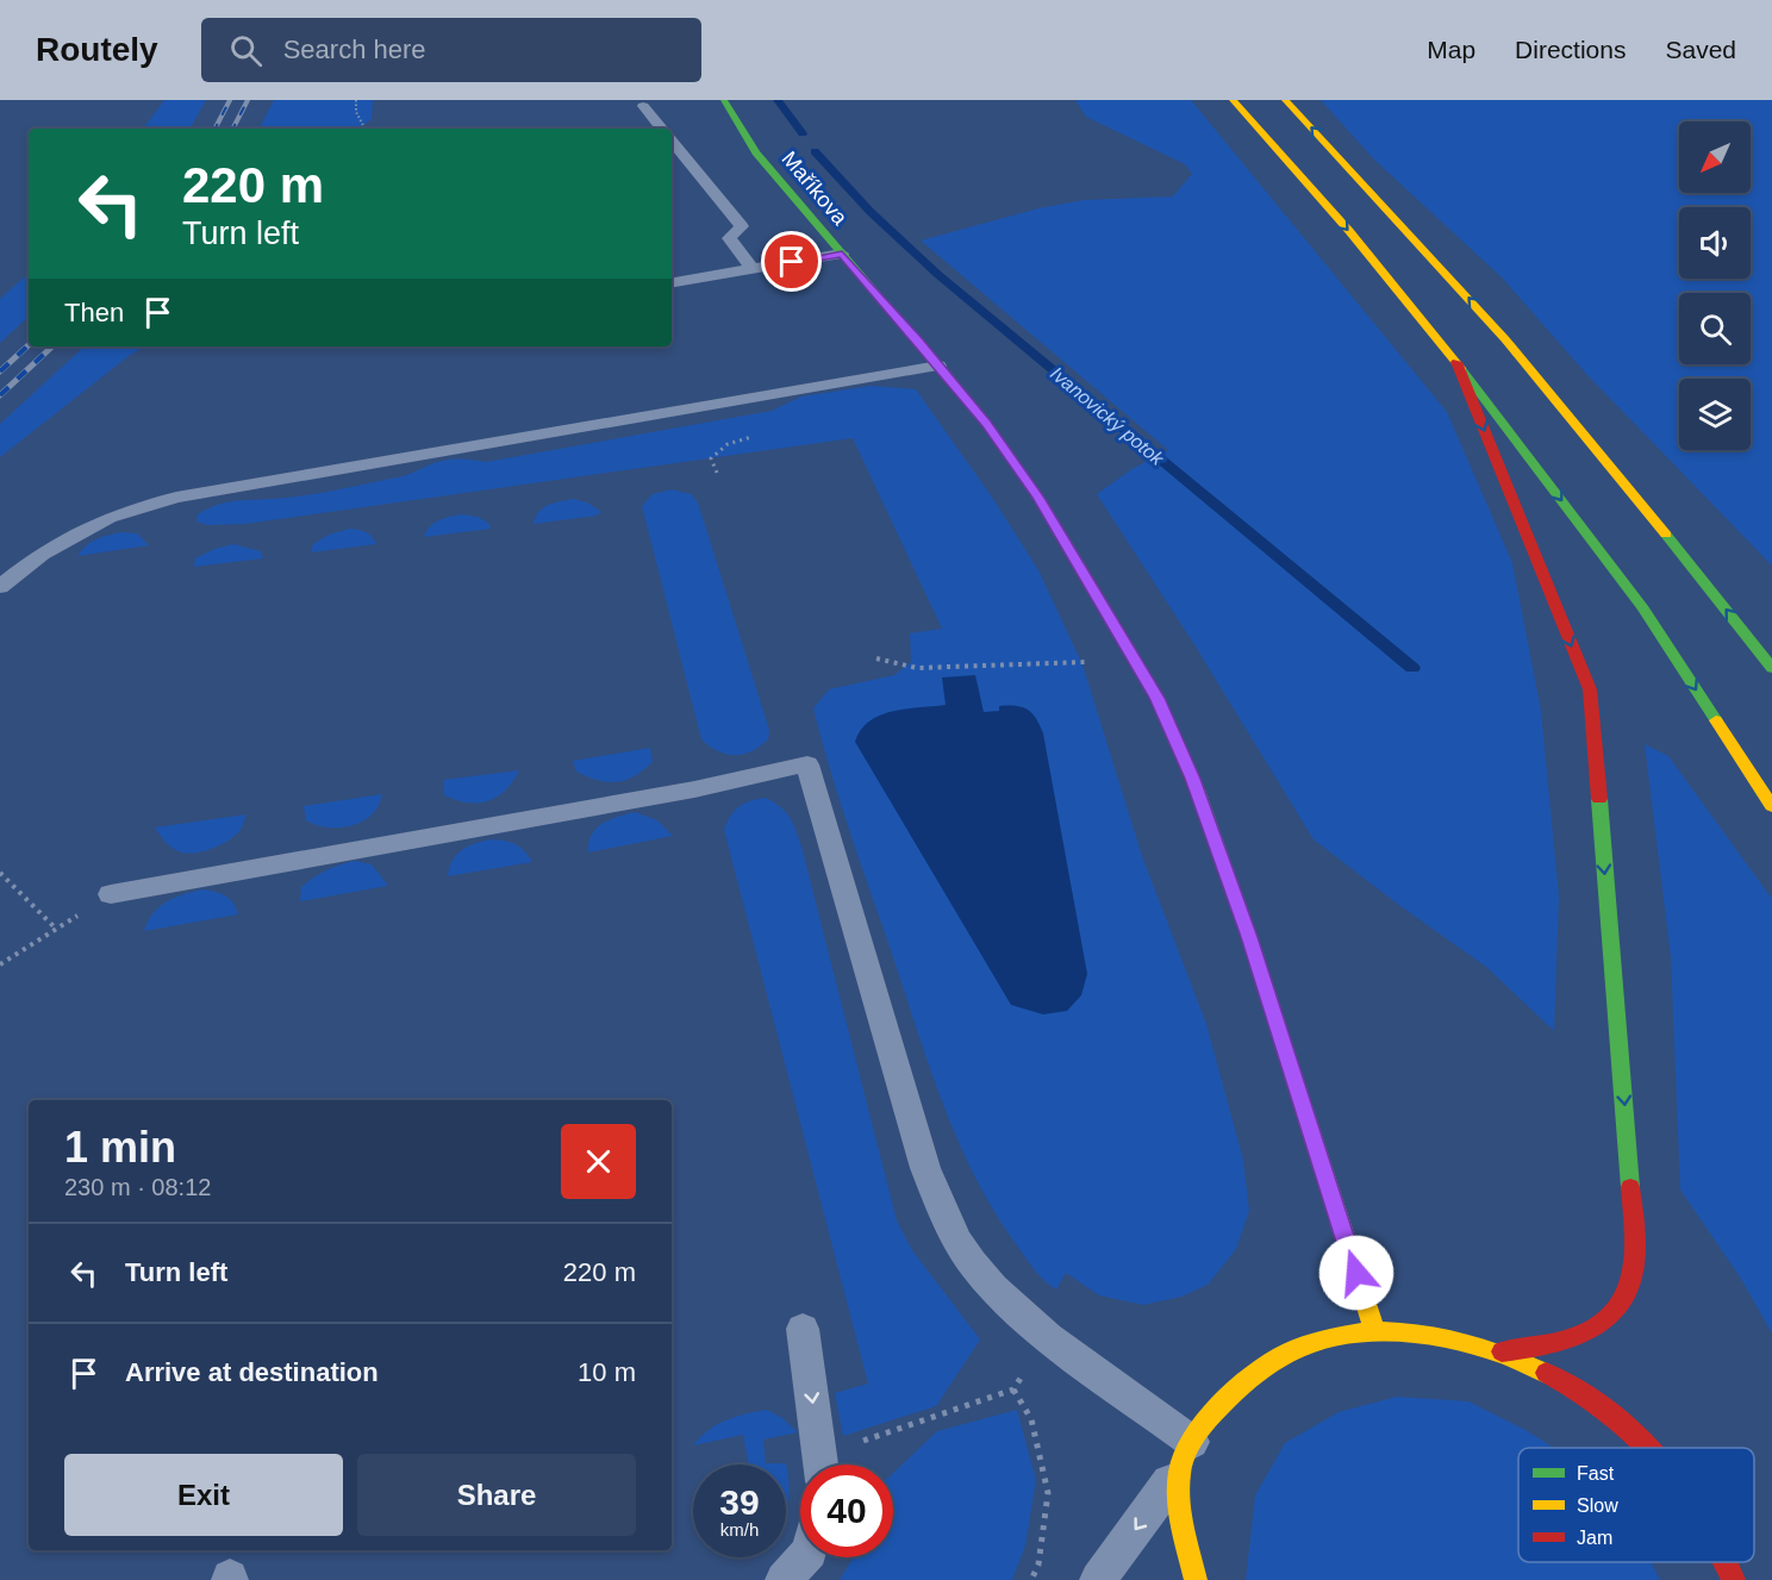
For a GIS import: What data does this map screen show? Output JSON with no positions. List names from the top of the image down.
{
  "streets": {
    "main road": ["Maříkova"]
  },
  "water": ["Ivanovický potok"],
  "legend": ["Fast", "Slow", "Jam"],
  "north": "bottom left",
  "page": {
    "header": "Routely",
    "search": "Search here",
    "nav": ["Map", "Directions", "Saved"],
    "turn": ["220 m", "Turn left"],
    "then": "Then",
    "heading": ["1 min", "230 m · 08:12"],
    "list": [
      {
        "name": "Turn left",
        "value": "220 m"
      },
      {
        "name": "Arrive at destination",
        "value": "10 m"
      }
    ],
    "buttons": ["Exit", "Share"],
    "speed": "39 km/h",
    "limit": "40"
  }
}
